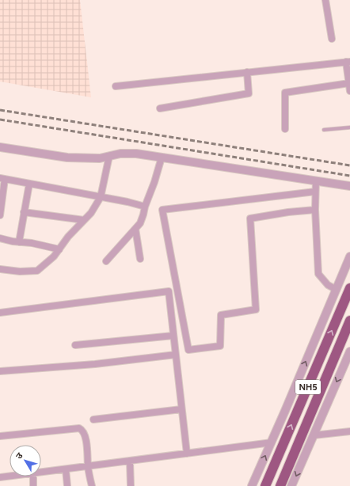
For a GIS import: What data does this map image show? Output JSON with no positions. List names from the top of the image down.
{
  "streets": {
    "highway": ["NH5"]
  },
  "north": "top left"
}
